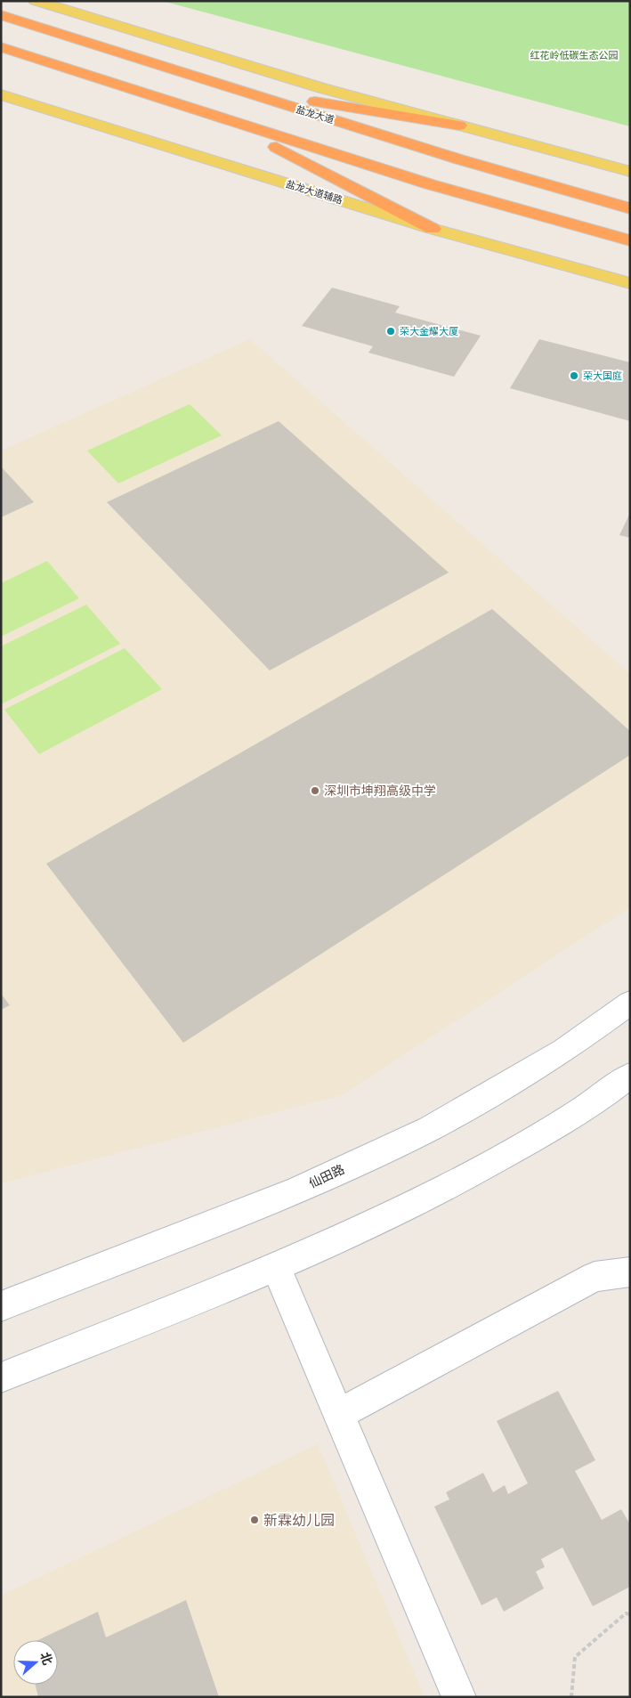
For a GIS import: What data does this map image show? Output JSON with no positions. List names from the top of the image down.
{
  "streets": {
    "highway": ["盐龙大道"],
    "main road": ["盐龙大道辅路"],
    "street": ["仙田路"]
  },
  "parks": ["红花岭低碳生态公园"],
  "places": [
    "荣大金耀大厦",
    "荣大国庭",
    "深圳市坤翔高级中学",
    "新霖幼儿园"
  ],
  "north": "right"
}
